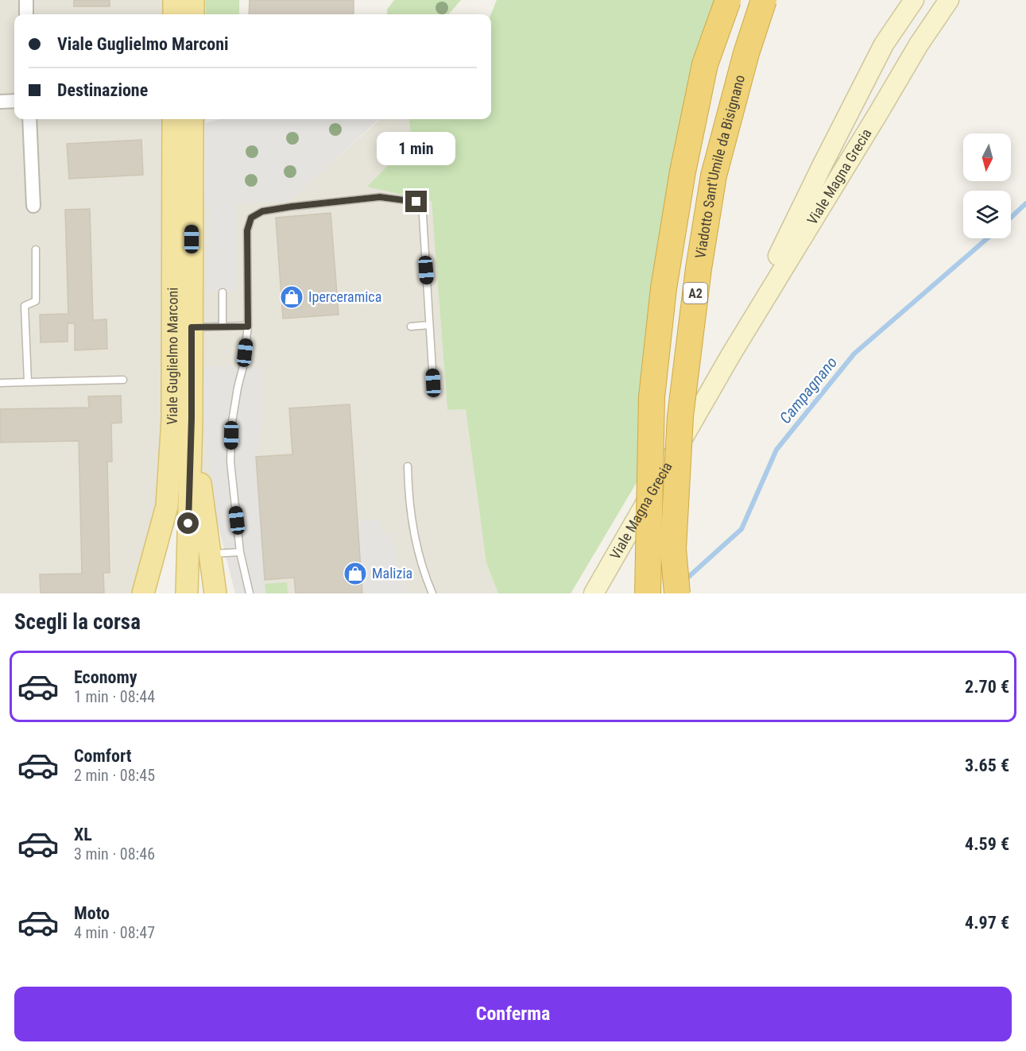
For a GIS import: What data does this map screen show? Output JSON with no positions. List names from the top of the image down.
{
  "streets": {
    "highway": ["Viadotto Sant'Umile da Bisignano", "A2"],
    "main road": ["Viale Guglielmo Marconi"],
    "street": ["Viale Magna Grecia"]
  },
  "water": ["Campagnano"],
  "places": {
    "shop": ["Iperceramica", "Malizia"]
  },
  "north": "bottom",
  "page": {
    "banner": ["Viale Guglielmo Marconi", "Destinazione"],
    "bubble": "1 min",
    "heading": "Scegli la corsa",
    "list": [
      {
        "name": "Economy",
        "note": "1 min · 08:44",
        "value": "2.70 €"
      },
      {
        "name": "Comfort",
        "note": "2 min · 08:45",
        "value": "3.65 €"
      },
      {
        "name": "XL",
        "note": "3 min · 08:46",
        "value": "4.59 €"
      },
      {
        "name": "Moto",
        "note": "4 min · 08:47",
        "value": "4.97 €"
      }
    ],
    "buttons": "Conferma"
  }
}
